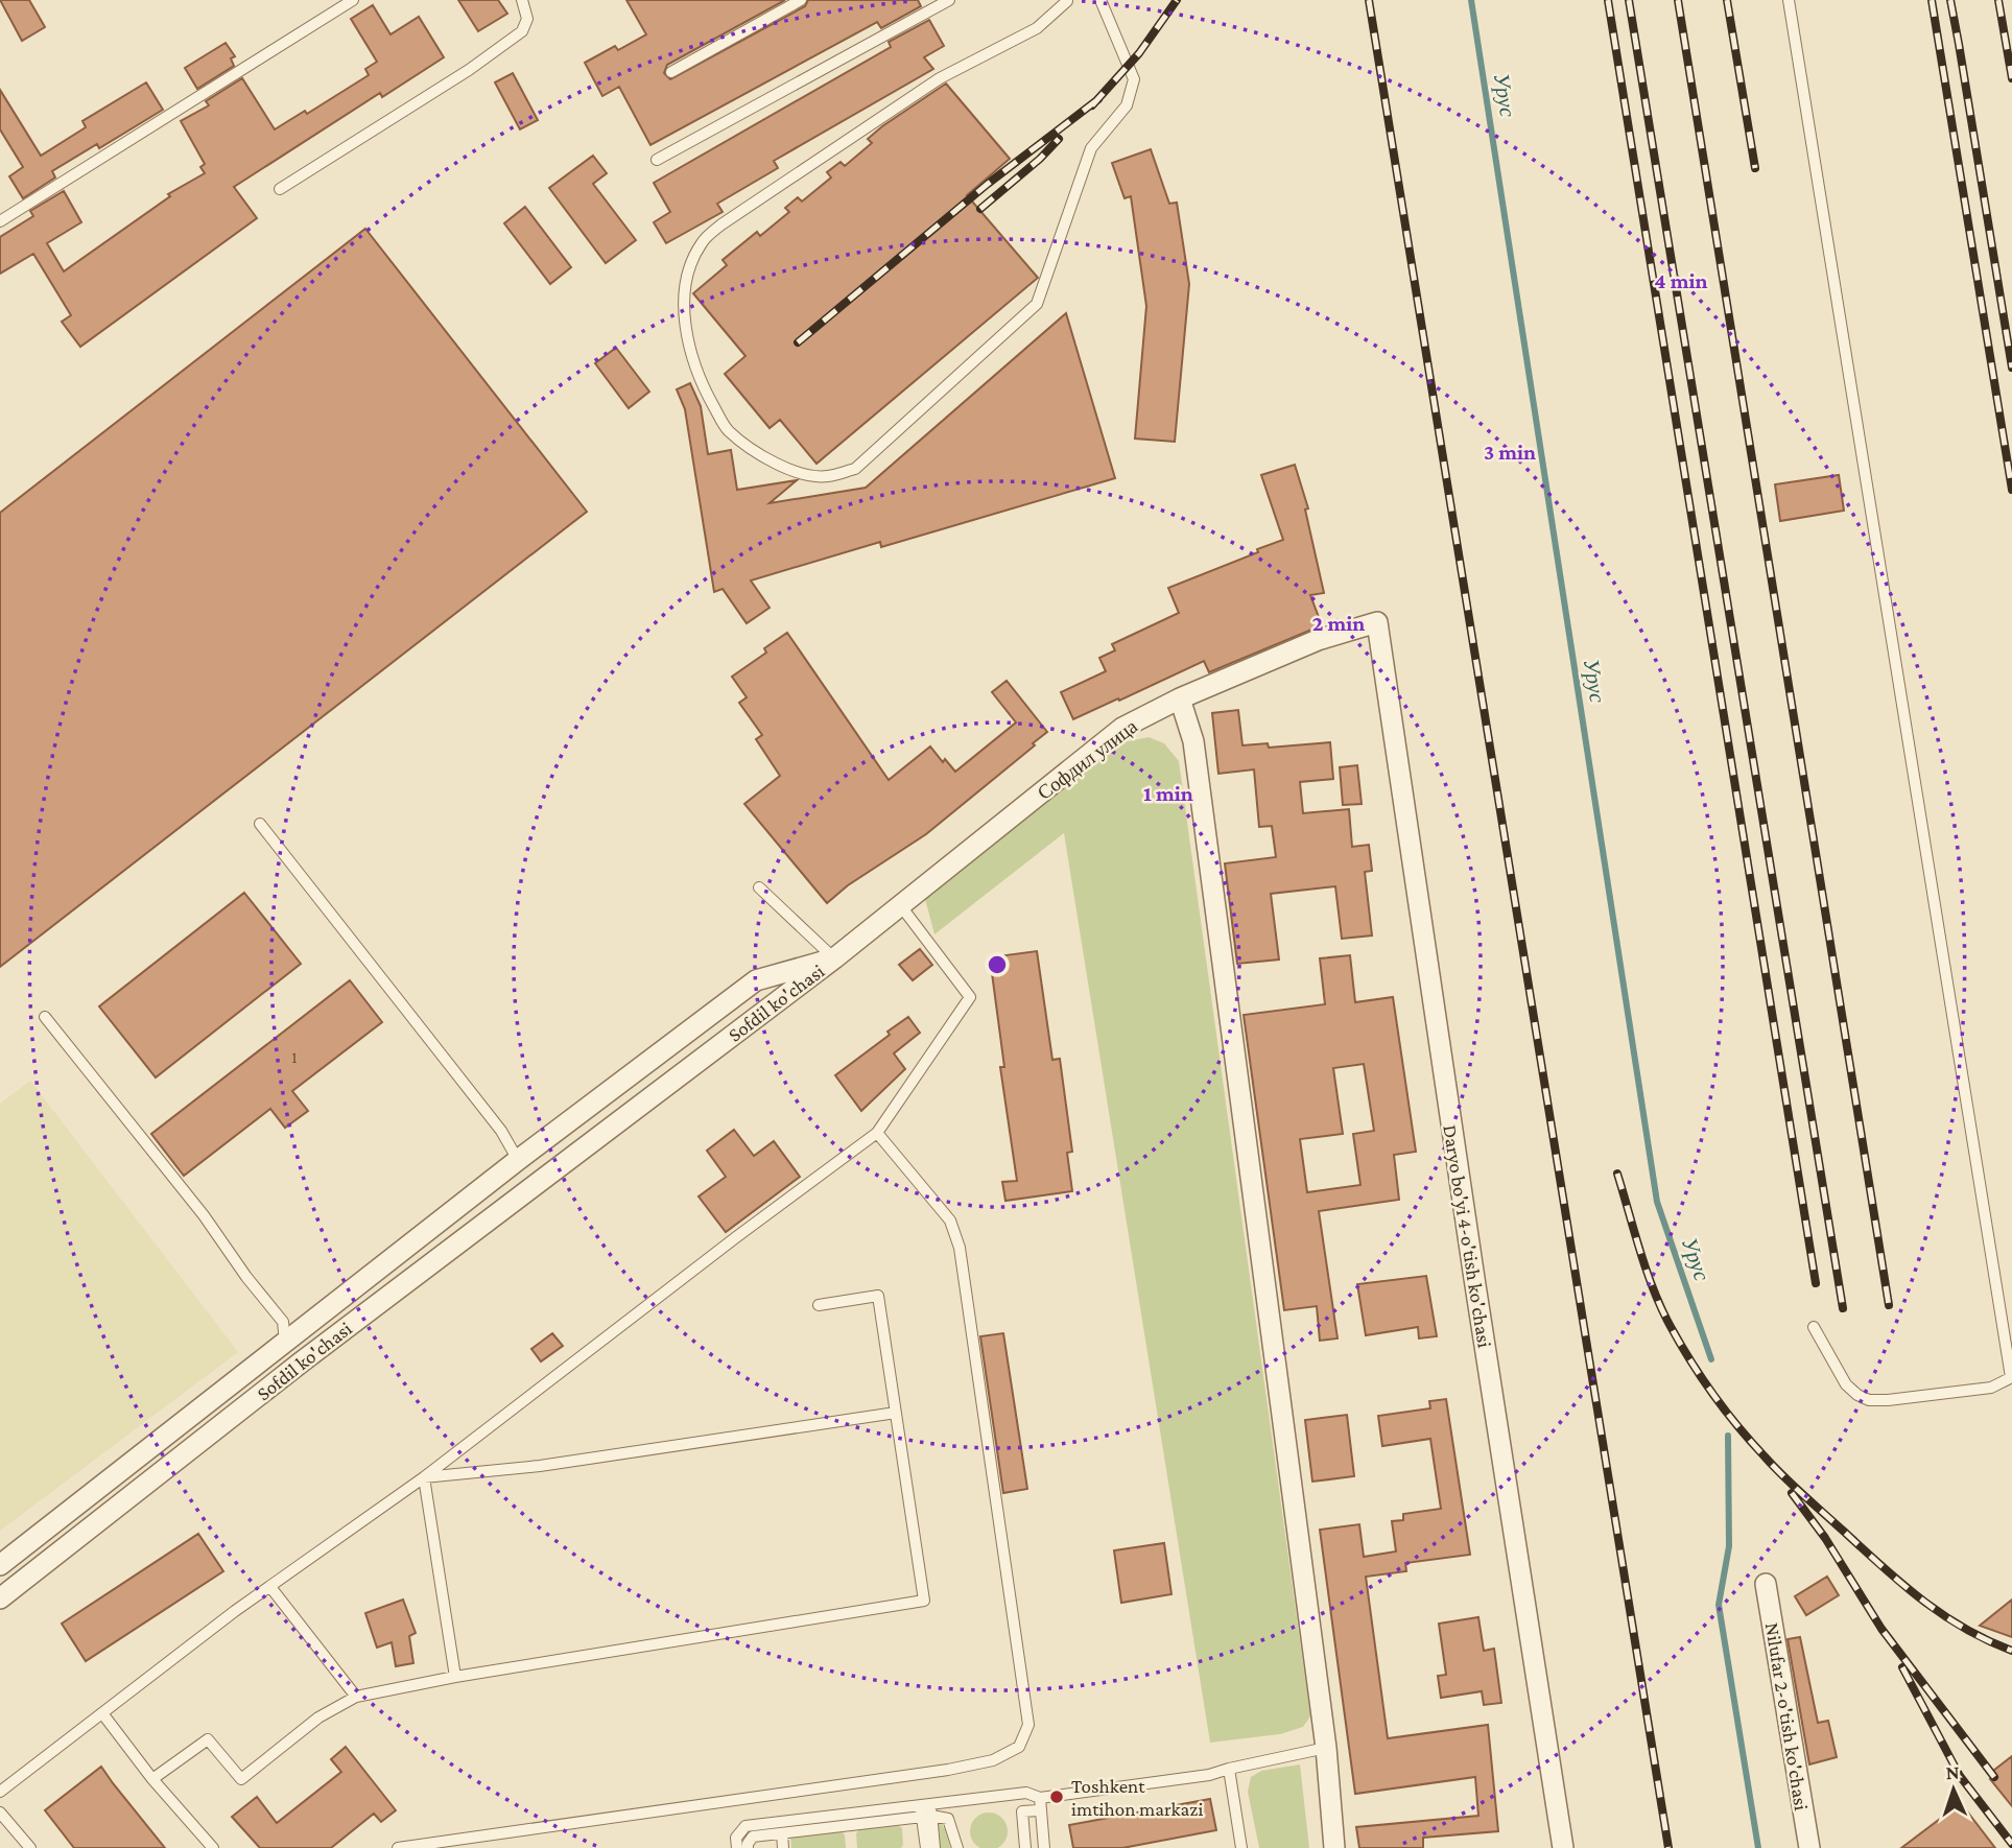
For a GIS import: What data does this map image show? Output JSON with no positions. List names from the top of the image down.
{
  "streets": {
    "street": [
      "Софдил улица",
      "Sofdil ko'chasi",
      "Daryo bo'yi 4-o'tish ko'chasi",
      "Nilufar 2-o'tish ko'chasi"
    ]
  },
  "crossings": [
    ["Софдил улица", "Sofdil ko'chasi"],
    ["Софдил улица", "Daryo bo'yi 4-o'tish ko'chasi"]
  ],
  "water": ["Урус"],
  "places": ["Toshkent imtihon markazi"],
  "house_numbers": ["1"],
  "north": "top",
  "rings": [
    "4 min",
    "3 min",
    "2 min",
    "1 min"
  ]
}
